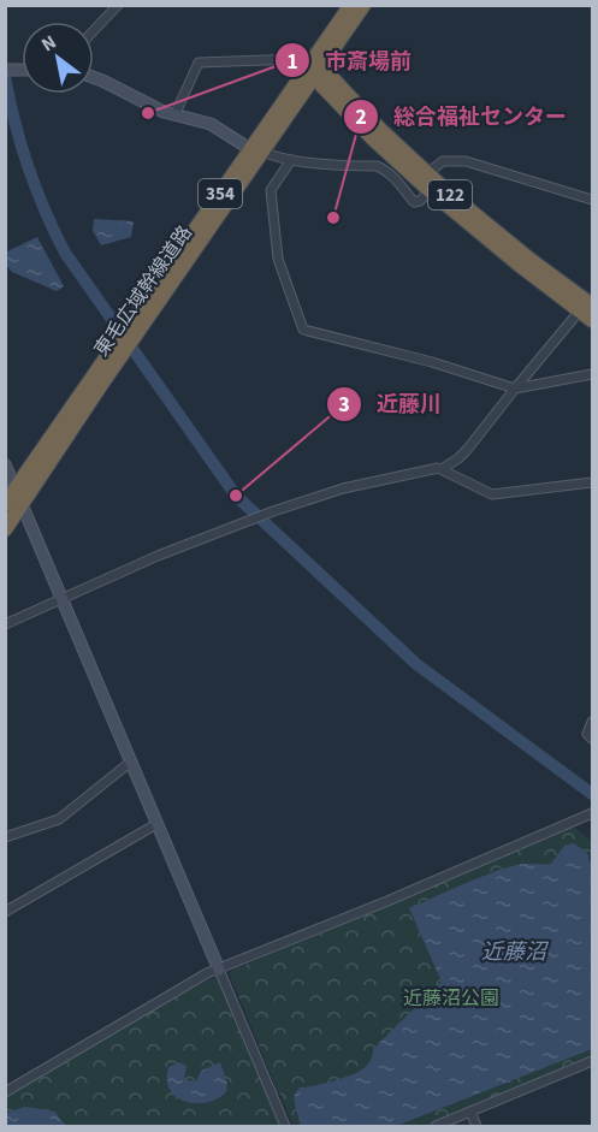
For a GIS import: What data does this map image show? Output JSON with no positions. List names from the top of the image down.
{
  "streets": {
    "highway": ["354", "122", "東毛広域幹線道路"]
  },
  "crossings": [
    ["122", "東毛広域幹線道路"]
  ],
  "water": ["近藤沼"],
  "parks": ["近藤沼公園"],
  "places": ["市斎場前", "総合福祉センター", "近藤川"],
  "north": "top left"
}
